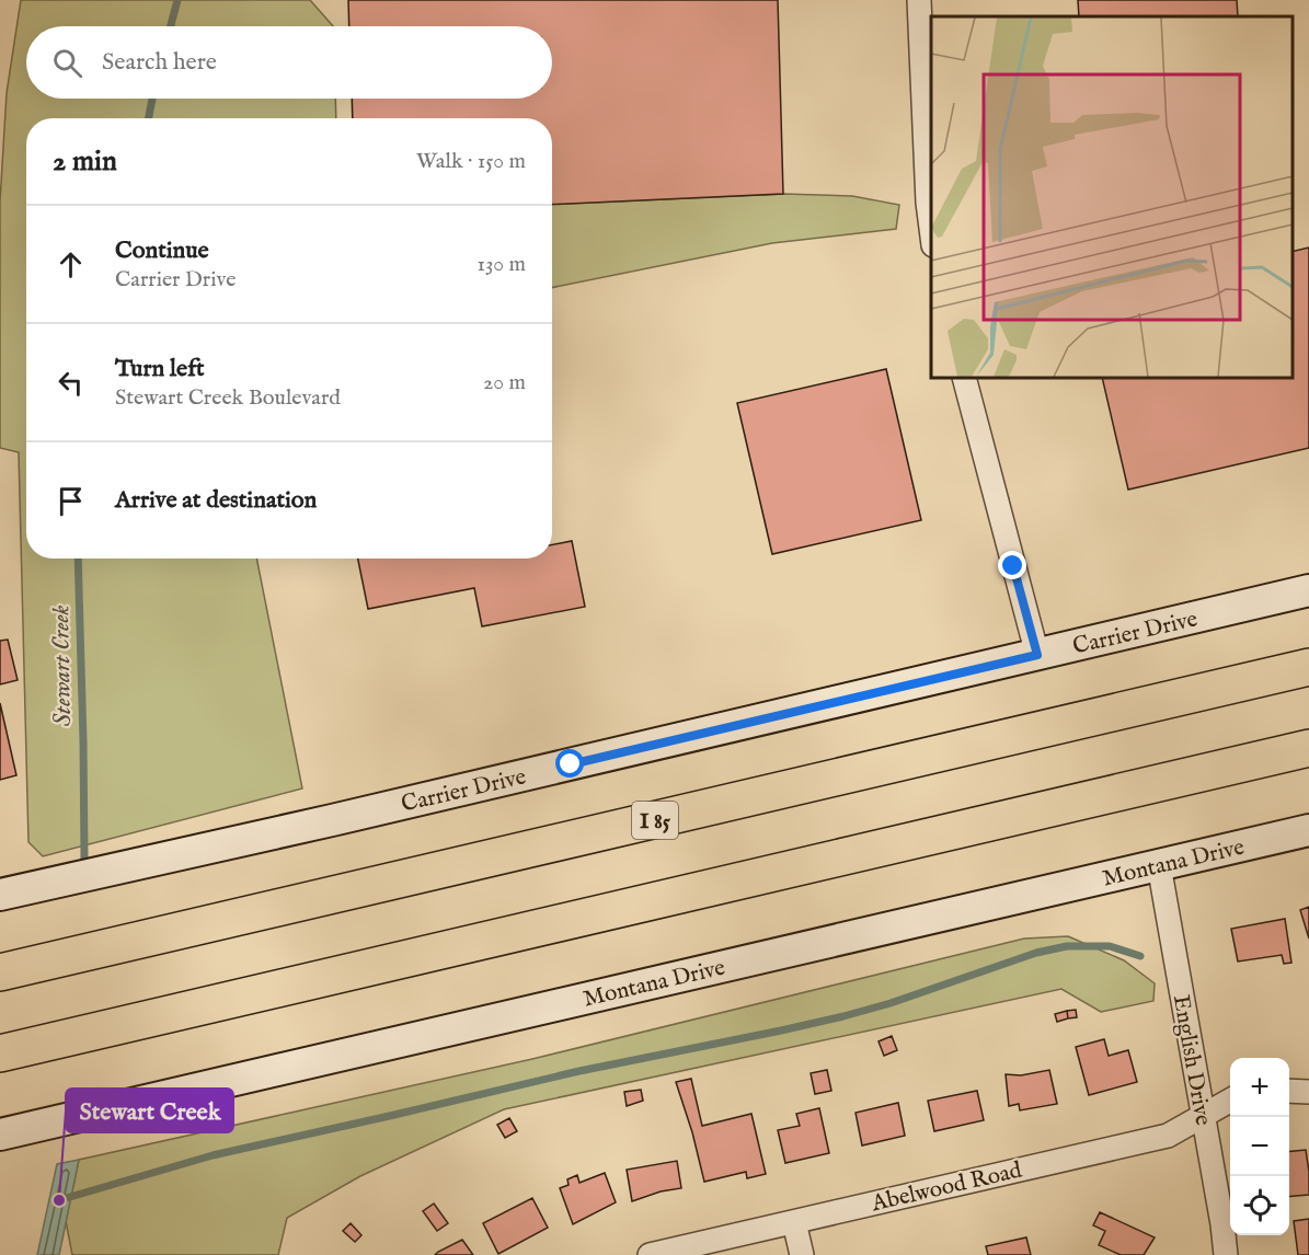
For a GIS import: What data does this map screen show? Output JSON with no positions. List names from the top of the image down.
{
  "streets": {
    "highway": ["I 85"],
    "street": [
      "Carrier Drive",
      "Montana Drive",
      "English Drive",
      "Abelwood Road"
    ]
  },
  "crossings": [
    ["Montana Drive", "English Drive"],
    ["English Drive", "Abelwood Road"]
  ],
  "water": ["Stewart Creek"],
  "places": ["Stewart Creek"],
  "page": {
    "search": "Search here",
    "heading": ["2 min", "Walk · 150 m"],
    "list": [
      ["Continue", "Carrier Drive", "130 m"],
      ["Turn left", "Stewart Creek Boulevard", "20 m"],
      "Arrive at destination"
    ],
    "map_buttons": ["+", "−"]
  }
}
